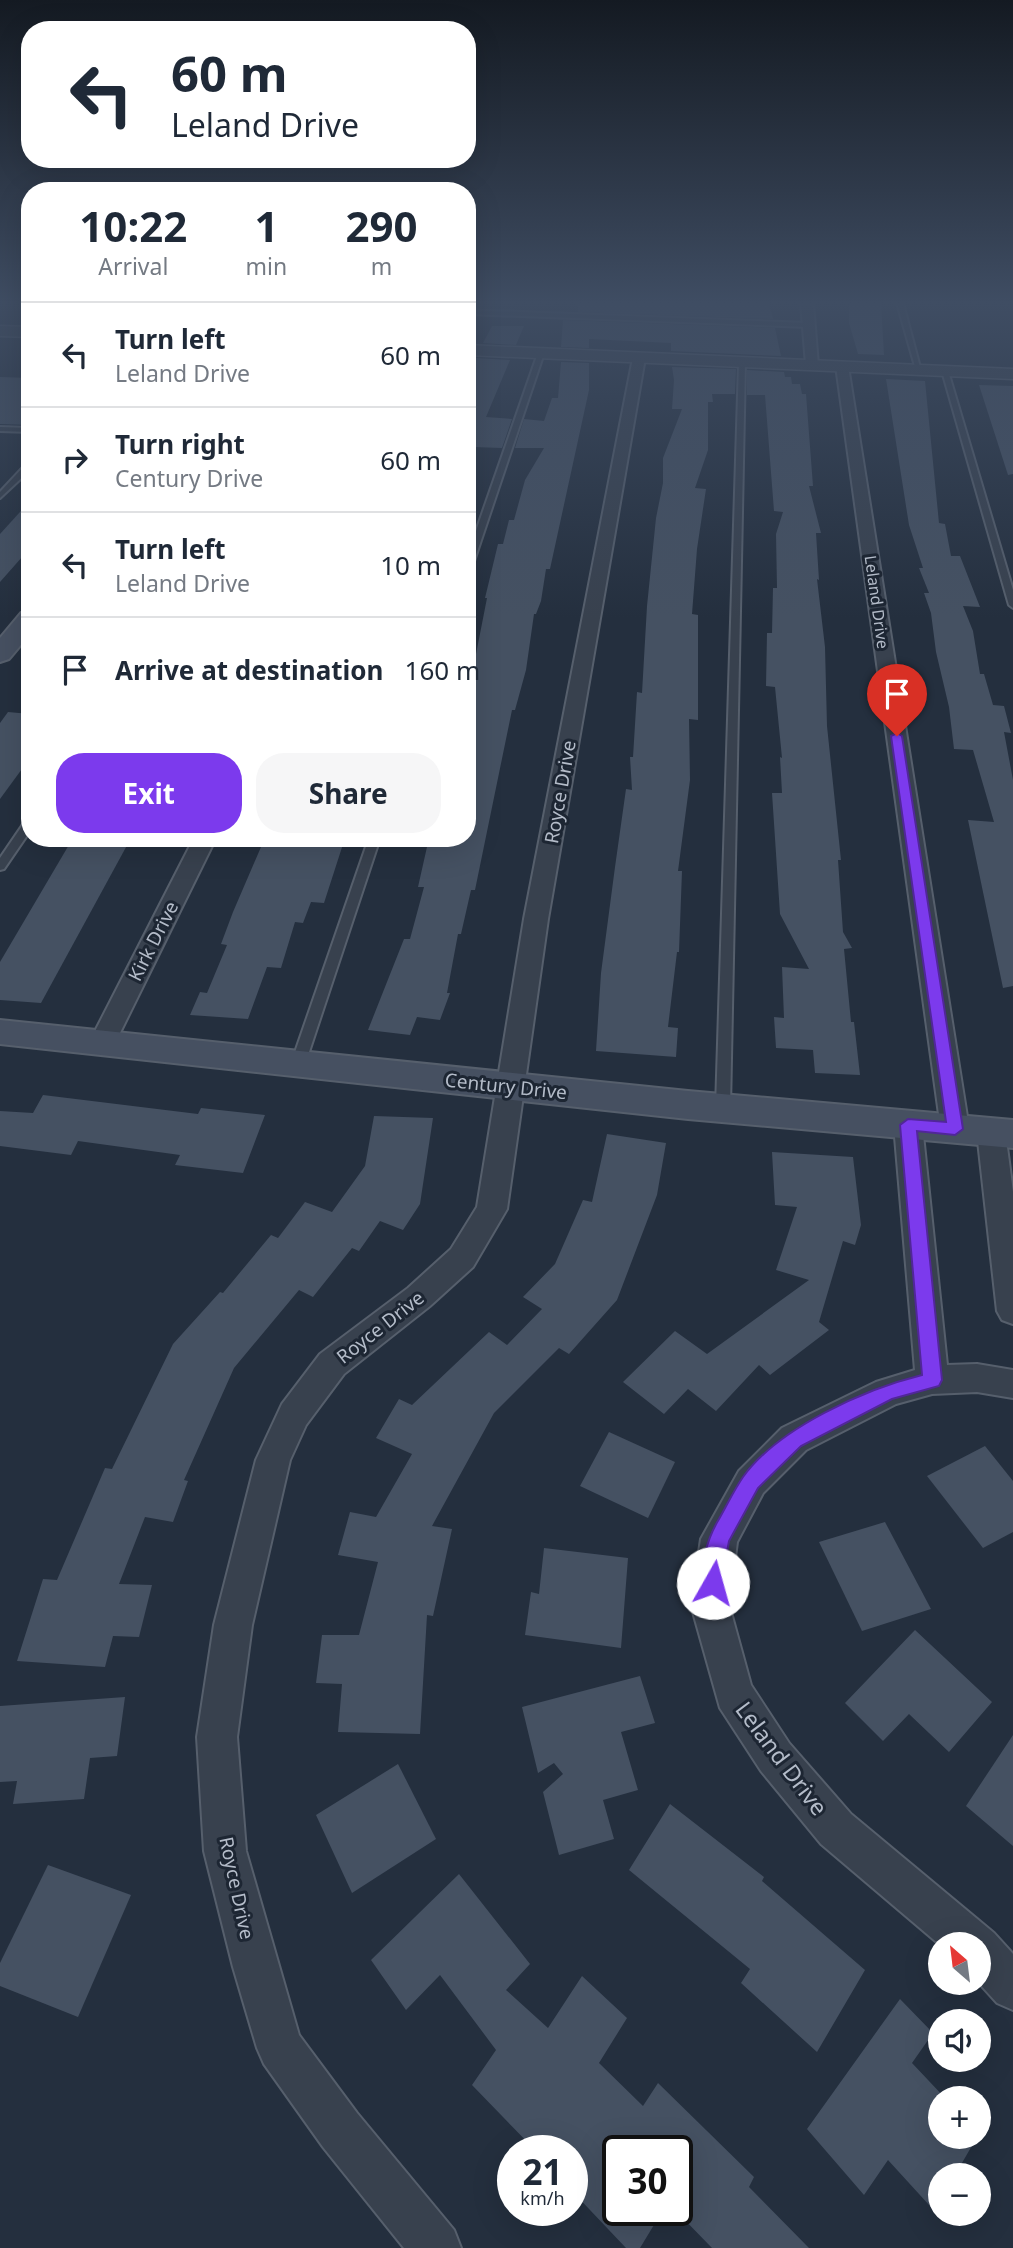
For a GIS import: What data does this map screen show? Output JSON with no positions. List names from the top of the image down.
{
  "streets": {
    "main road": ["Century Drive"],
    "street": ["Leland Drive", "Royce Drive", "Kirk Drive"]
  },
  "crossings": [
    ["Leland Drive", "Century Drive"],
    ["Royce Drive", "Century Drive"],
    ["Kirk Drive", "Century Drive"]
  ],
  "north": "top left",
  "page": {
    "turn": ["60 m", "Leland Drive"],
    "eta": [
      "10:22",
      "Arrival",
      "1",
      "min",
      "290",
      "m"
    ],
    "list": [
      {
        "name": "Turn left",
        "note": "Leland Drive",
        "value": "60 m"
      },
      {
        "name": "Turn right",
        "note": "Century Drive",
        "value": "60 m"
      },
      {
        "name": "Turn left",
        "note": "Leland Drive",
        "value": "10 m"
      },
      {
        "name": "Arrive at destination",
        "value": "160 m"
      }
    ],
    "buttons": ["Exit", "Share"],
    "map_buttons": ["+", "−"],
    "speed": "21 km/h",
    "limit": "30"
  }
}
